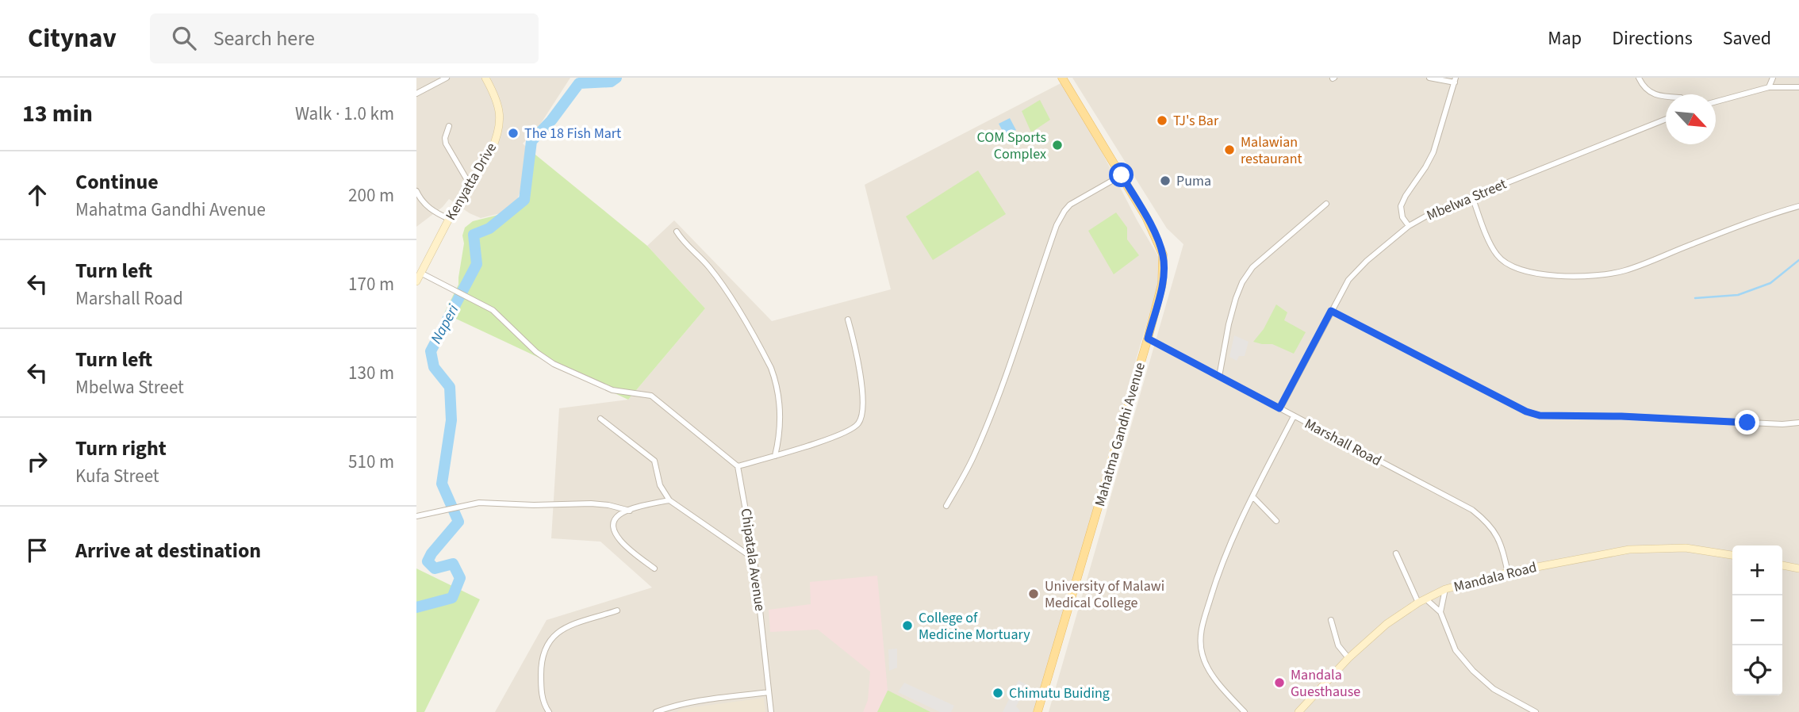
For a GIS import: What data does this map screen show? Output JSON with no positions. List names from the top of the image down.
{
  "streets": {
    "main road": ["Mahatma Gandhi Avenue"],
    "street": [
      "Kenyatta Drive",
      "Mbelwa Street",
      "Marshall Road",
      "Chipatala Avenue",
      "Mandala Road"
    ]
  },
  "crossings": [
    ["Mbelwa Street", "Marshall Road"],
    ["Mahatma Gandhi Avenue", "Marshall Road"],
    ["Marshall Road", "Mandala Road"]
  ],
  "water": ["Naperi"],
  "places": [
    "TJ's Bar",
    "The 18 Fish Mart",
    "COM Sports Complex",
    "Malawian restaurant",
    "Puma",
    "University of Malawi Medical College",
    "College of Medicine Mortuary",
    "Mandala Guesthause",
    "Chimutu Buiding"
  ],
  "north": "bottom right",
  "page": {
    "header": "Citynav",
    "search": "Search here",
    "nav": ["Map", "Directions", "Saved"],
    "heading": ["13 min", "Walk · 1.0 km"],
    "list": [
      ["Continue", "Mahatma Gandhi Avenue", "200 m"],
      ["Turn left", "Marshall Road", "170 m"],
      ["Turn left", "Mbelwa Street", "130 m"],
      ["Turn right", "Kufa Street", "510 m"],
      "Arrive at destination"
    ],
    "map_buttons": ["+", "−"]
  }
}
